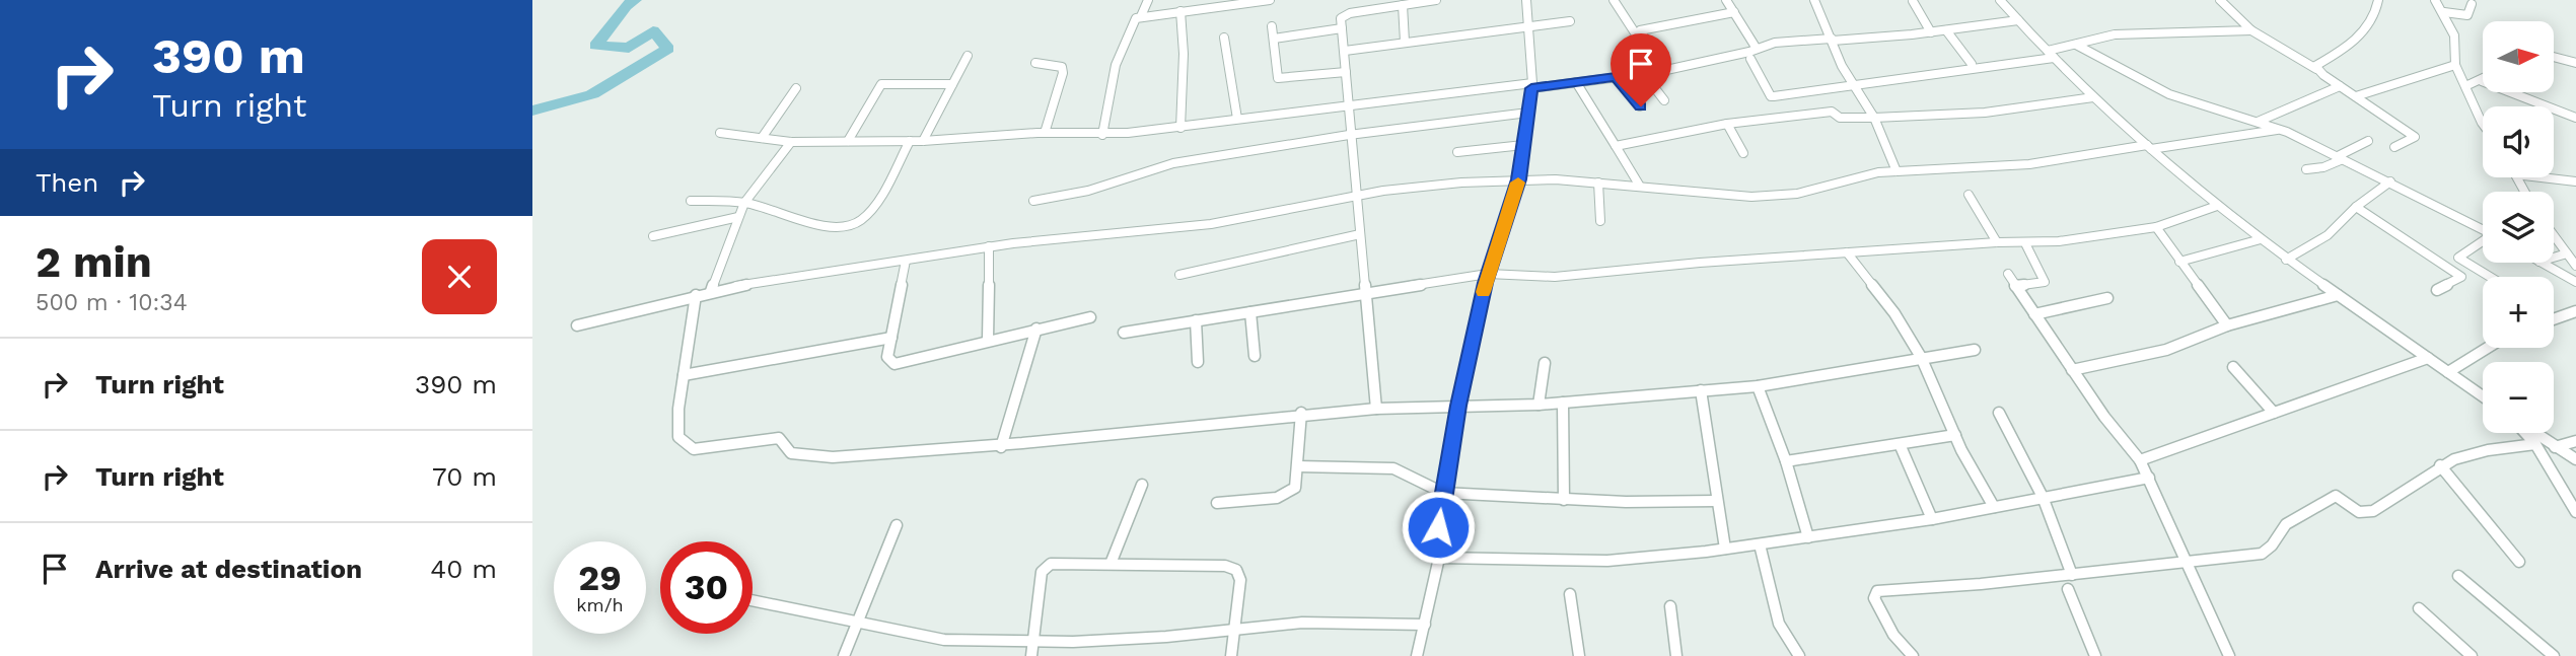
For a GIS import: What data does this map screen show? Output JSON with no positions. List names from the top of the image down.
{
  "north": "right",
  "page": {
    "turn": ["390 m", "Turn right"],
    "map_buttons": ["+", "−"],
    "then": "Then",
    "heading": ["2 min", "500 m · 10:34"],
    "list": [
      {
        "name": "Turn right",
        "value": "390 m"
      },
      {
        "name": "Turn right",
        "value": "70 m"
      },
      {
        "name": "Arrive at destination",
        "value": "40 m"
      }
    ],
    "speed": "29 km/h",
    "limit": "30"
  }
}
